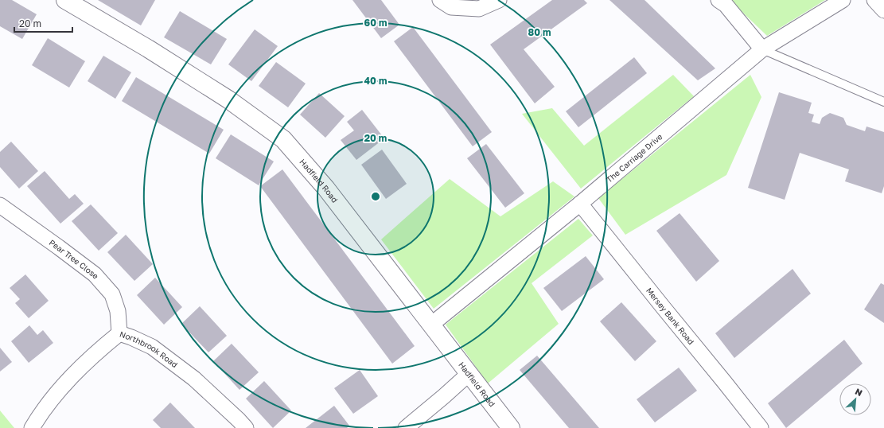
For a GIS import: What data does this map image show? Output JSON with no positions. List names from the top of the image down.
{
  "streets": {
    "street": [
      "The Carriage Drive",
      "Hadfield Road",
      "Pear Tree Close",
      "Mersey Bank Road",
      "Northbrook Road"
    ]
  },
  "crossings": [
    ["The Carriage Drive", "Hadfield Road"],
    ["The Carriage Drive", "Mersey Bank Road"],
    ["Pear Tree Close", "Northbrook Road"]
  ],
  "scale_bar": "20 m",
  "north": "top right",
  "rings": [
    "60 m",
    "80 m",
    "40 m",
    "20 m"
  ]
}
